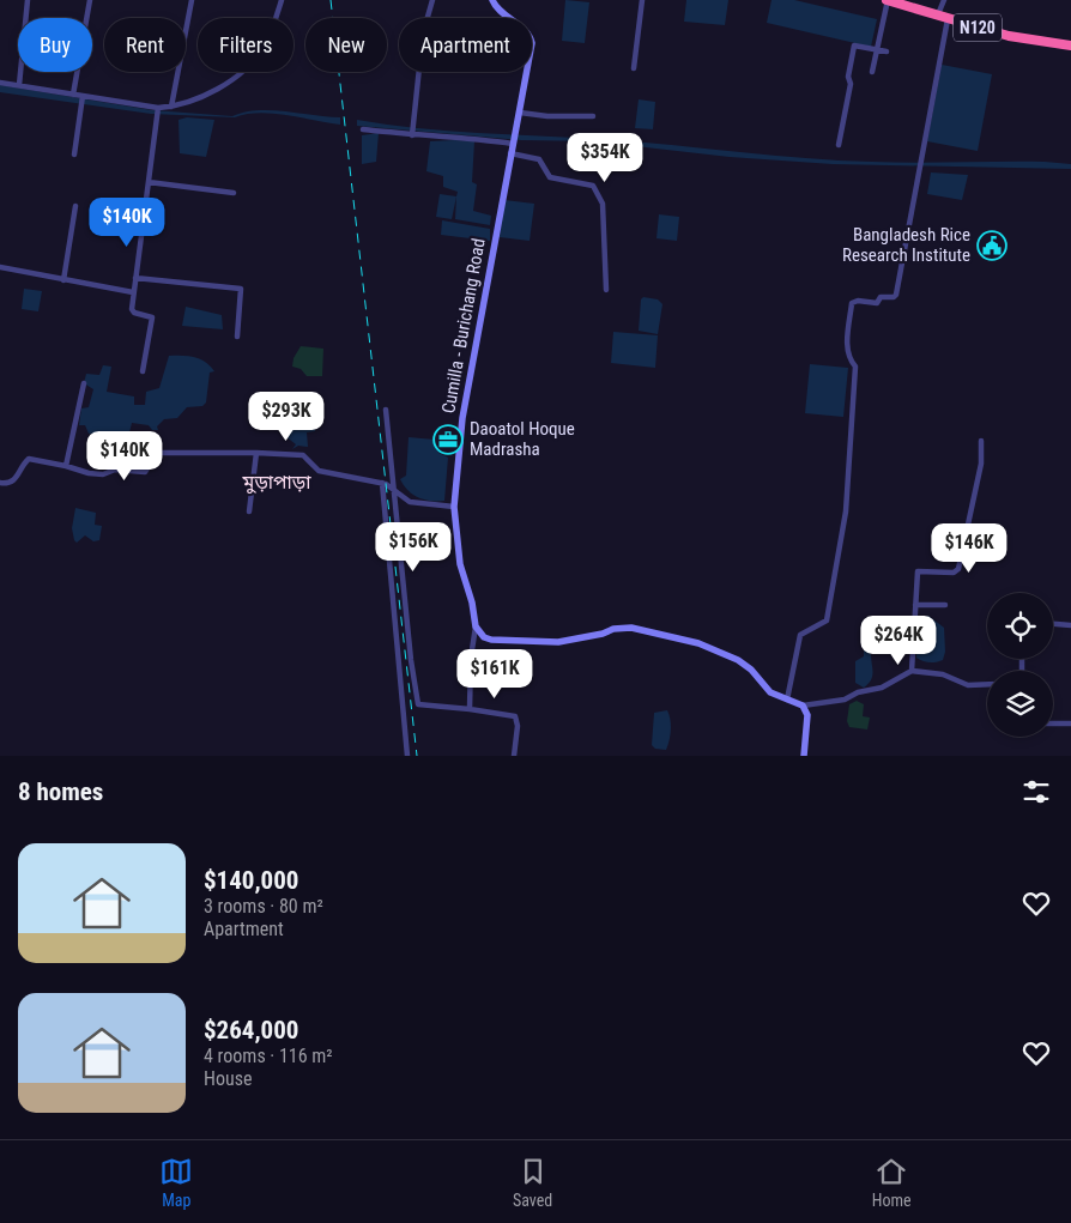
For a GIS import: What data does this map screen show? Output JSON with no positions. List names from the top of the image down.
{
  "streets": {
    "highway": ["N120"],
    "main road": ["Cumilla - Burichang Road"]
  },
  "districts": ["মুড়াপাড়া"],
  "places": {
    "public building": ["Bangladesh Rice Research Institute"],
    "office": ["Daoatol Hoque Madrasha"]
  },
  "page": {
    "chip": [
      "Buy",
      "Rent",
      "Filters",
      "New",
      "Apartment"
    ],
    "price": [
      "$354K",
      "$140K",
      "$293K",
      "$140K",
      "$156K",
      "$146K",
      "$264K",
      "$161K"
    ],
    "heading": "8 homes",
    "list": [
      {
        "name": "$140,000",
        "note": "3 rooms · 80 m² · Apartment"
      },
      {
        "name": "$264,000",
        "note": "4 rooms · 116 m² · House"
      }
    ],
    "tabs": ["Map", "Saved", "Home"]
  }
}
